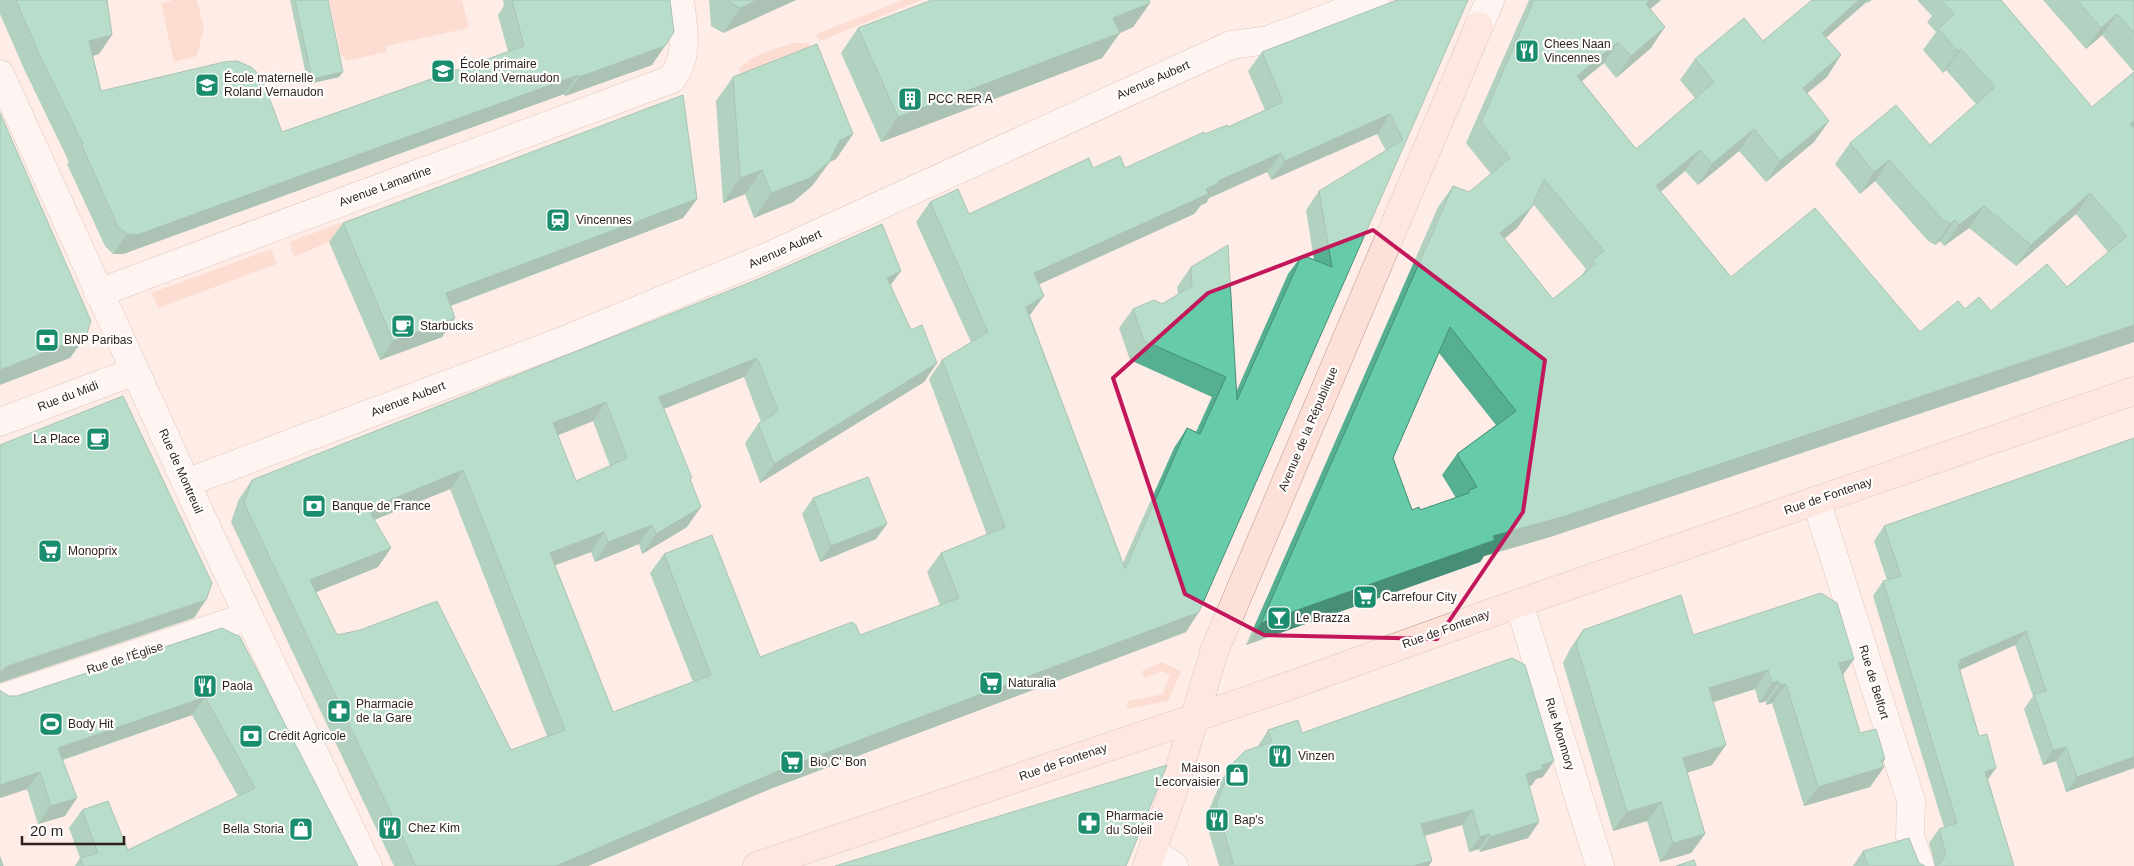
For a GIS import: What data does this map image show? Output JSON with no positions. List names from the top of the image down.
{
  "streets": {
    "main road": ["Avenue de la République", "Rue de Fontenay"],
    "street": [
      "Avenue Aubert",
      "Avenue Lamartine",
      "Rue du Midi",
      "Rue de Montreuil",
      "Rue de l'Église",
      "Rue de Belfort",
      "Rue Monmory"
    ]
  },
  "crossings": [
    ["Avenue Aubert", "Rue de Montreuil"],
    ["Avenue Lamartine", "Rue de Montreuil"],
    ["Rue du Midi", "Rue de Montreuil"],
    ["Avenue de la République", "Rue de Fontenay"],
    ["Rue de Montreuil", "Rue de l'Église"],
    ["Rue de Fontenay", "Rue de Belfort"],
    ["Rue de Fontenay", "Rue Monmory"]
  ],
  "places": {
    "restaurant": [
      "Chees Naan Vincennes",
      "Paola",
      "Vinzen",
      "Bap's",
      "Chez Kim"
    ],
    "school or university": ["École primaire Roland Vernaudon", "École maternelle Roland Vernaudon"],
    "building": ["PCC RER A"],
    "station": ["Vincennes"],
    "cafe": ["Starbucks", "La Place"],
    "bank": ["BNP Paribas", "Banque de France", "Crédit Agricole"],
    "supermarket": [
      "Monoprix",
      "Carrefour City",
      "Naturalia",
      "Bio C' Bon"
    ],
    "bar": ["Le Brazza"],
    "pharmacy": ["Pharmacie de la Gare", "Pharmacie du Soleil"],
    "sports": ["Body Hit"],
    "shop": ["Maison Lecorvaisier", "Bella Storia"]
  },
  "scale_bar": "20 m"
}
